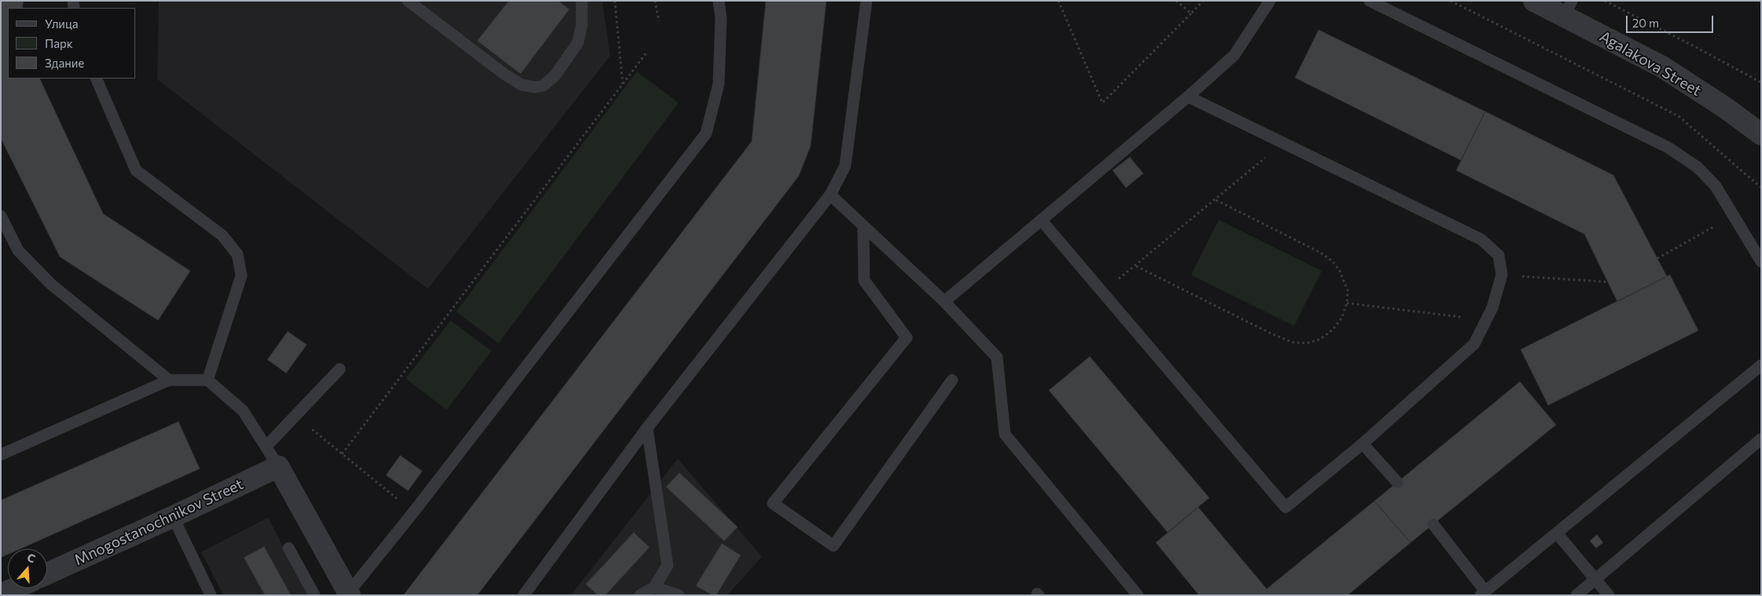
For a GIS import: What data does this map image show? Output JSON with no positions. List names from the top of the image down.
{
  "streets": {
    "street": ["Agalakova Street", "Mnogostanochnikov Street"]
  },
  "legend": ["Улица", "Парк", "Здание"],
  "scale_bar": "20 m",
  "north": "top"
}
